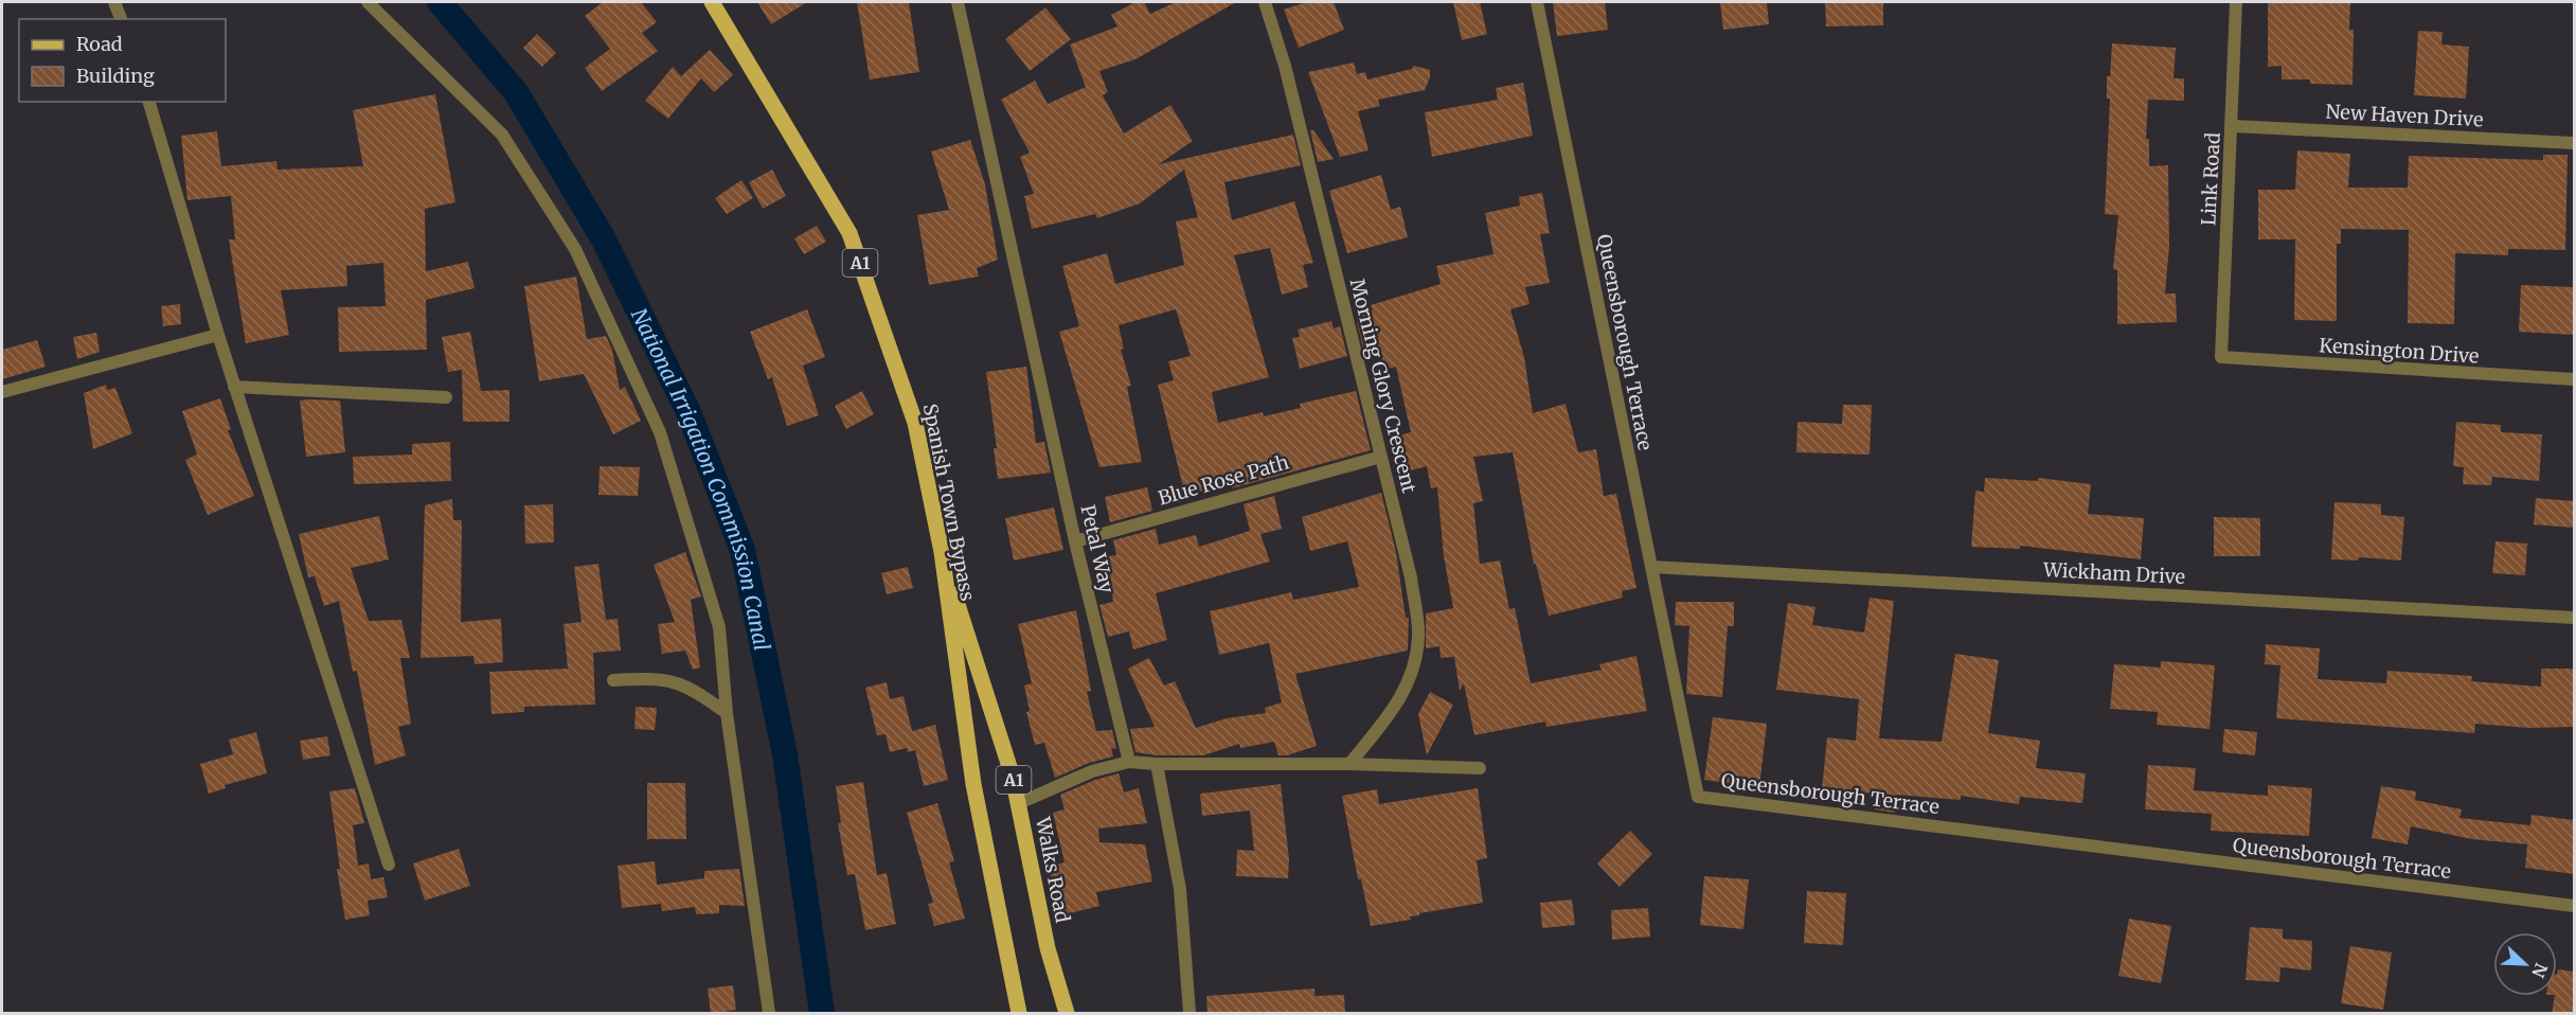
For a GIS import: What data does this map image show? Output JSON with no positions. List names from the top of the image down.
{
  "streets": {
    "main road": ["A1", "Spanish Town Bypass", "Walks Road"],
    "street": [
      "New Haven Drive",
      "Link Road",
      "Queensborough Terrace",
      "Kensington Drive",
      "Morning Glory Crescent",
      "Blue Rose Path",
      "Petal Way",
      "Wickham Drive"
    ]
  },
  "crossings": [
    ["New Haven Drive", "Link Road"],
    ["Link Road", "Kensington Drive"],
    ["Queensborough Terrace", "Wickham Drive"],
    ["Morning Glory Crescent", "Blue Rose Path"],
    ["Blue Rose Path", "Petal Way"],
    ["Spanish Town Bypass", "Walks Road"]
  ],
  "water": ["National Irrigation Commission Canal"],
  "legend": ["Road", "Building"],
  "north": "bottom right"
}
